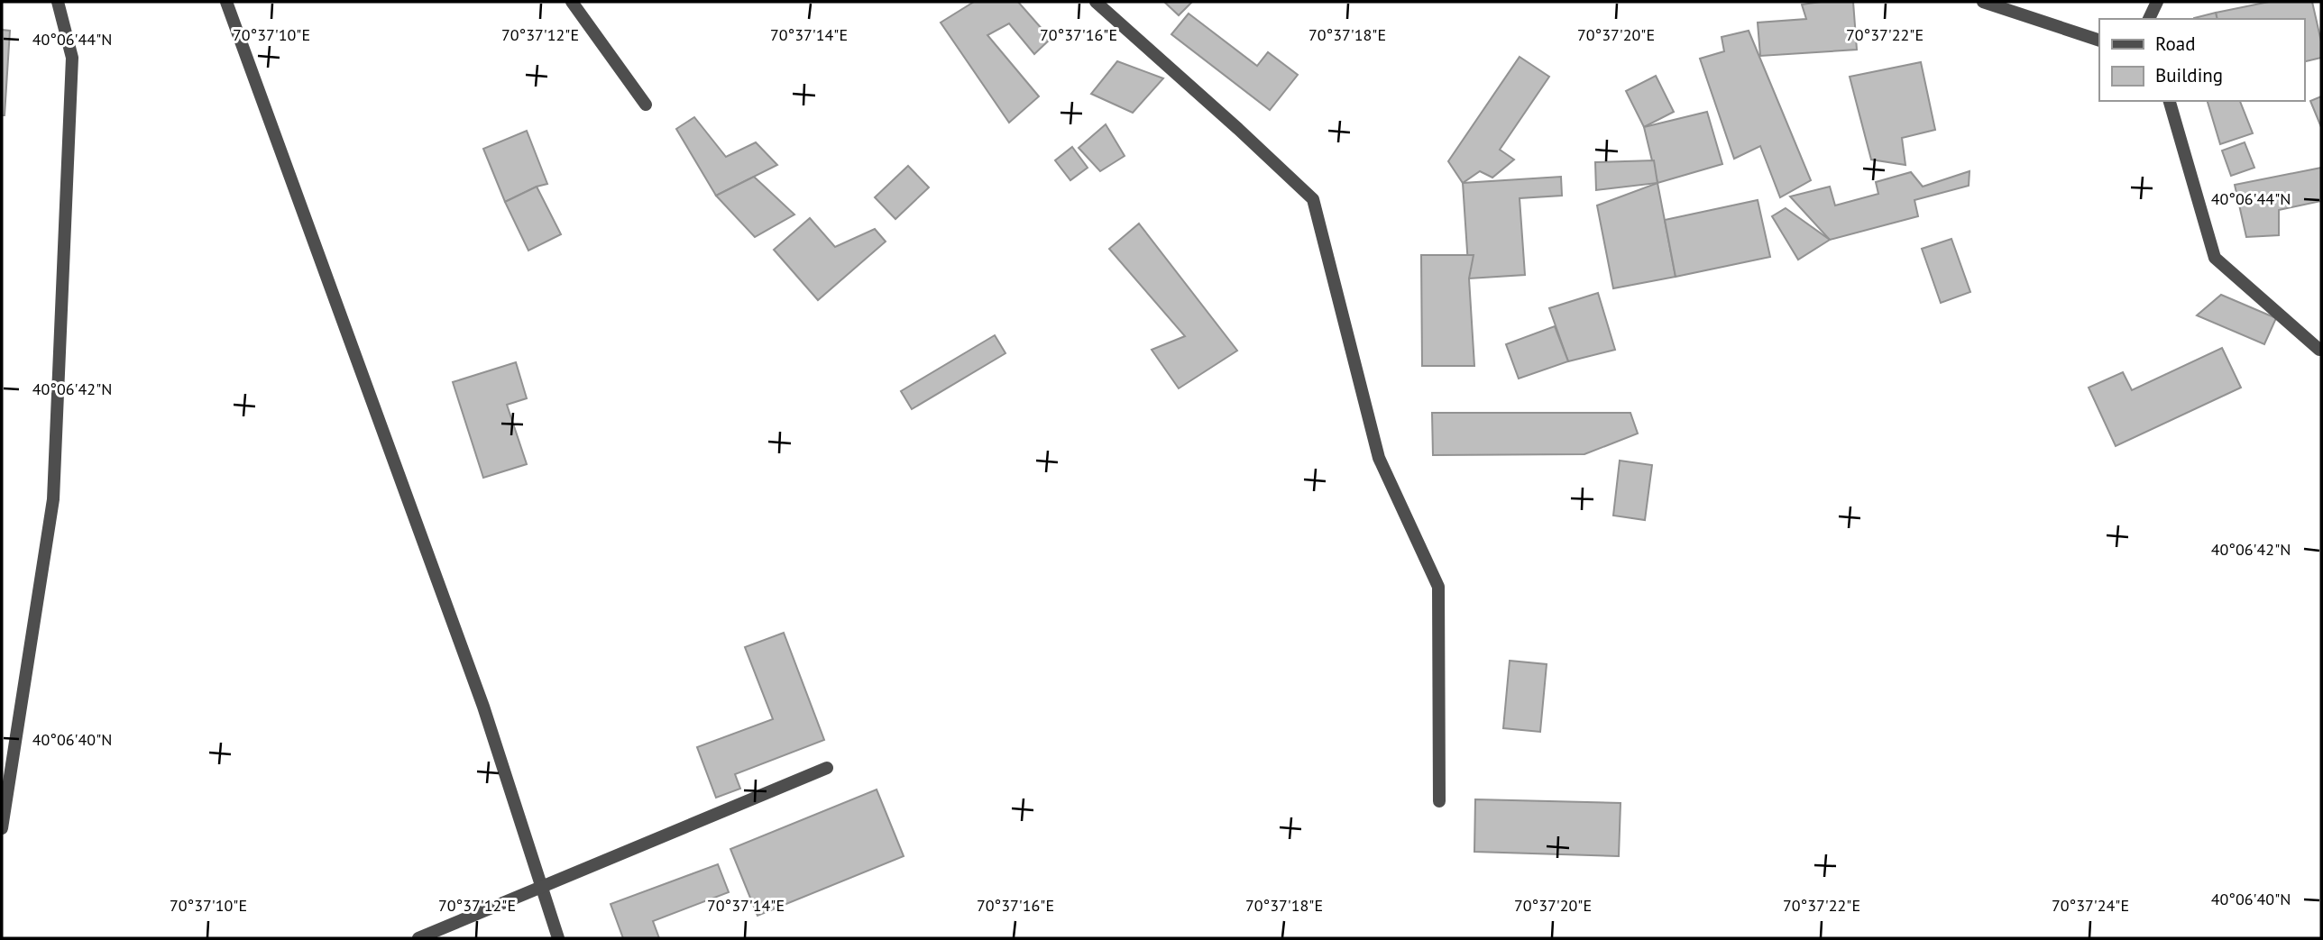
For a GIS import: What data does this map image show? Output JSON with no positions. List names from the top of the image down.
{
  "legend": ["Road", "Building"],
  "coordinates": [
    "70°37'10\"E",
    "70°37'12\"E",
    "70°37'14\"E",
    "70°37'16\"E",
    "70°37'18\"E",
    "70°37'20\"E",
    "70°37'22\"E",
    "40°06'44\"N",
    "40°06'42\"N",
    "40°06'40\"N",
    "70°37'24\"E"
  ]
}
